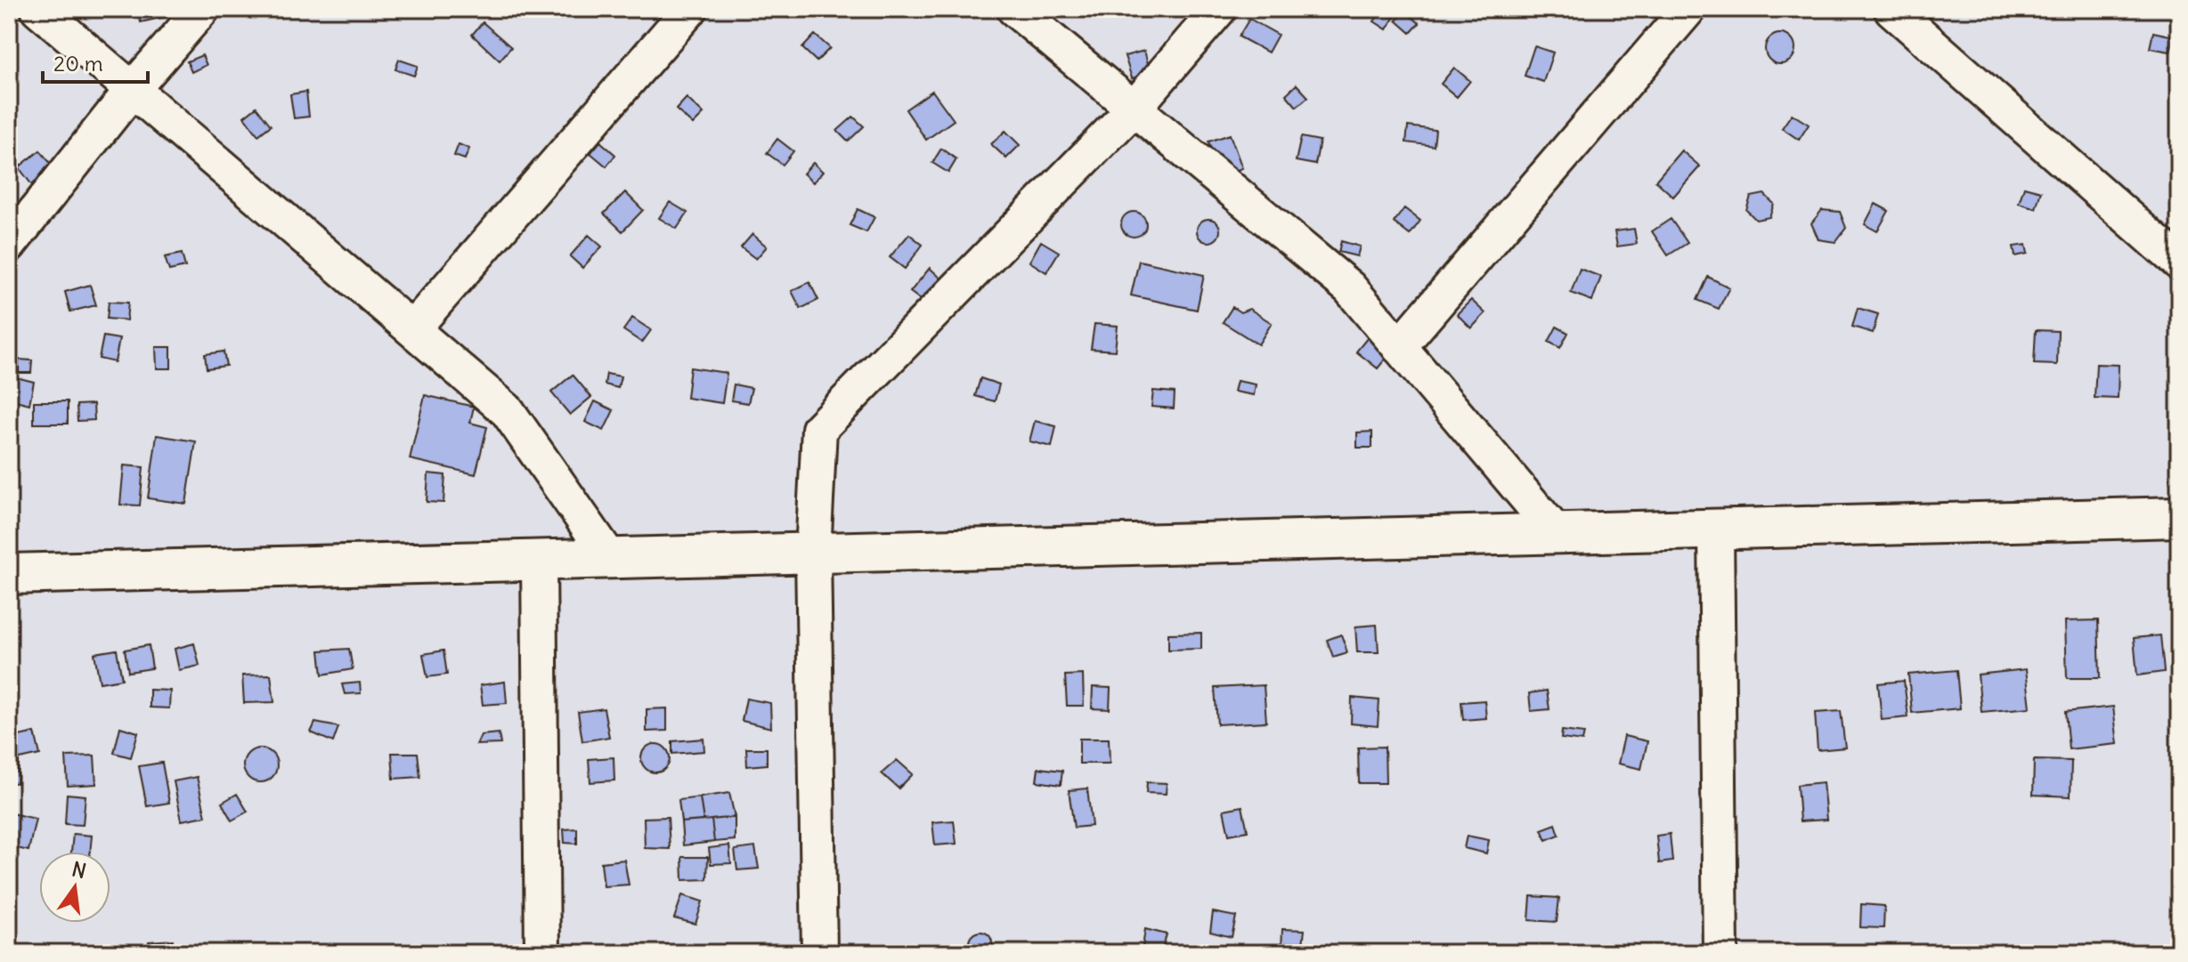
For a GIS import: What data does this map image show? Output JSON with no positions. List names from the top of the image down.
{
  "scale_bar": "20 m",
  "north": "top"
}
